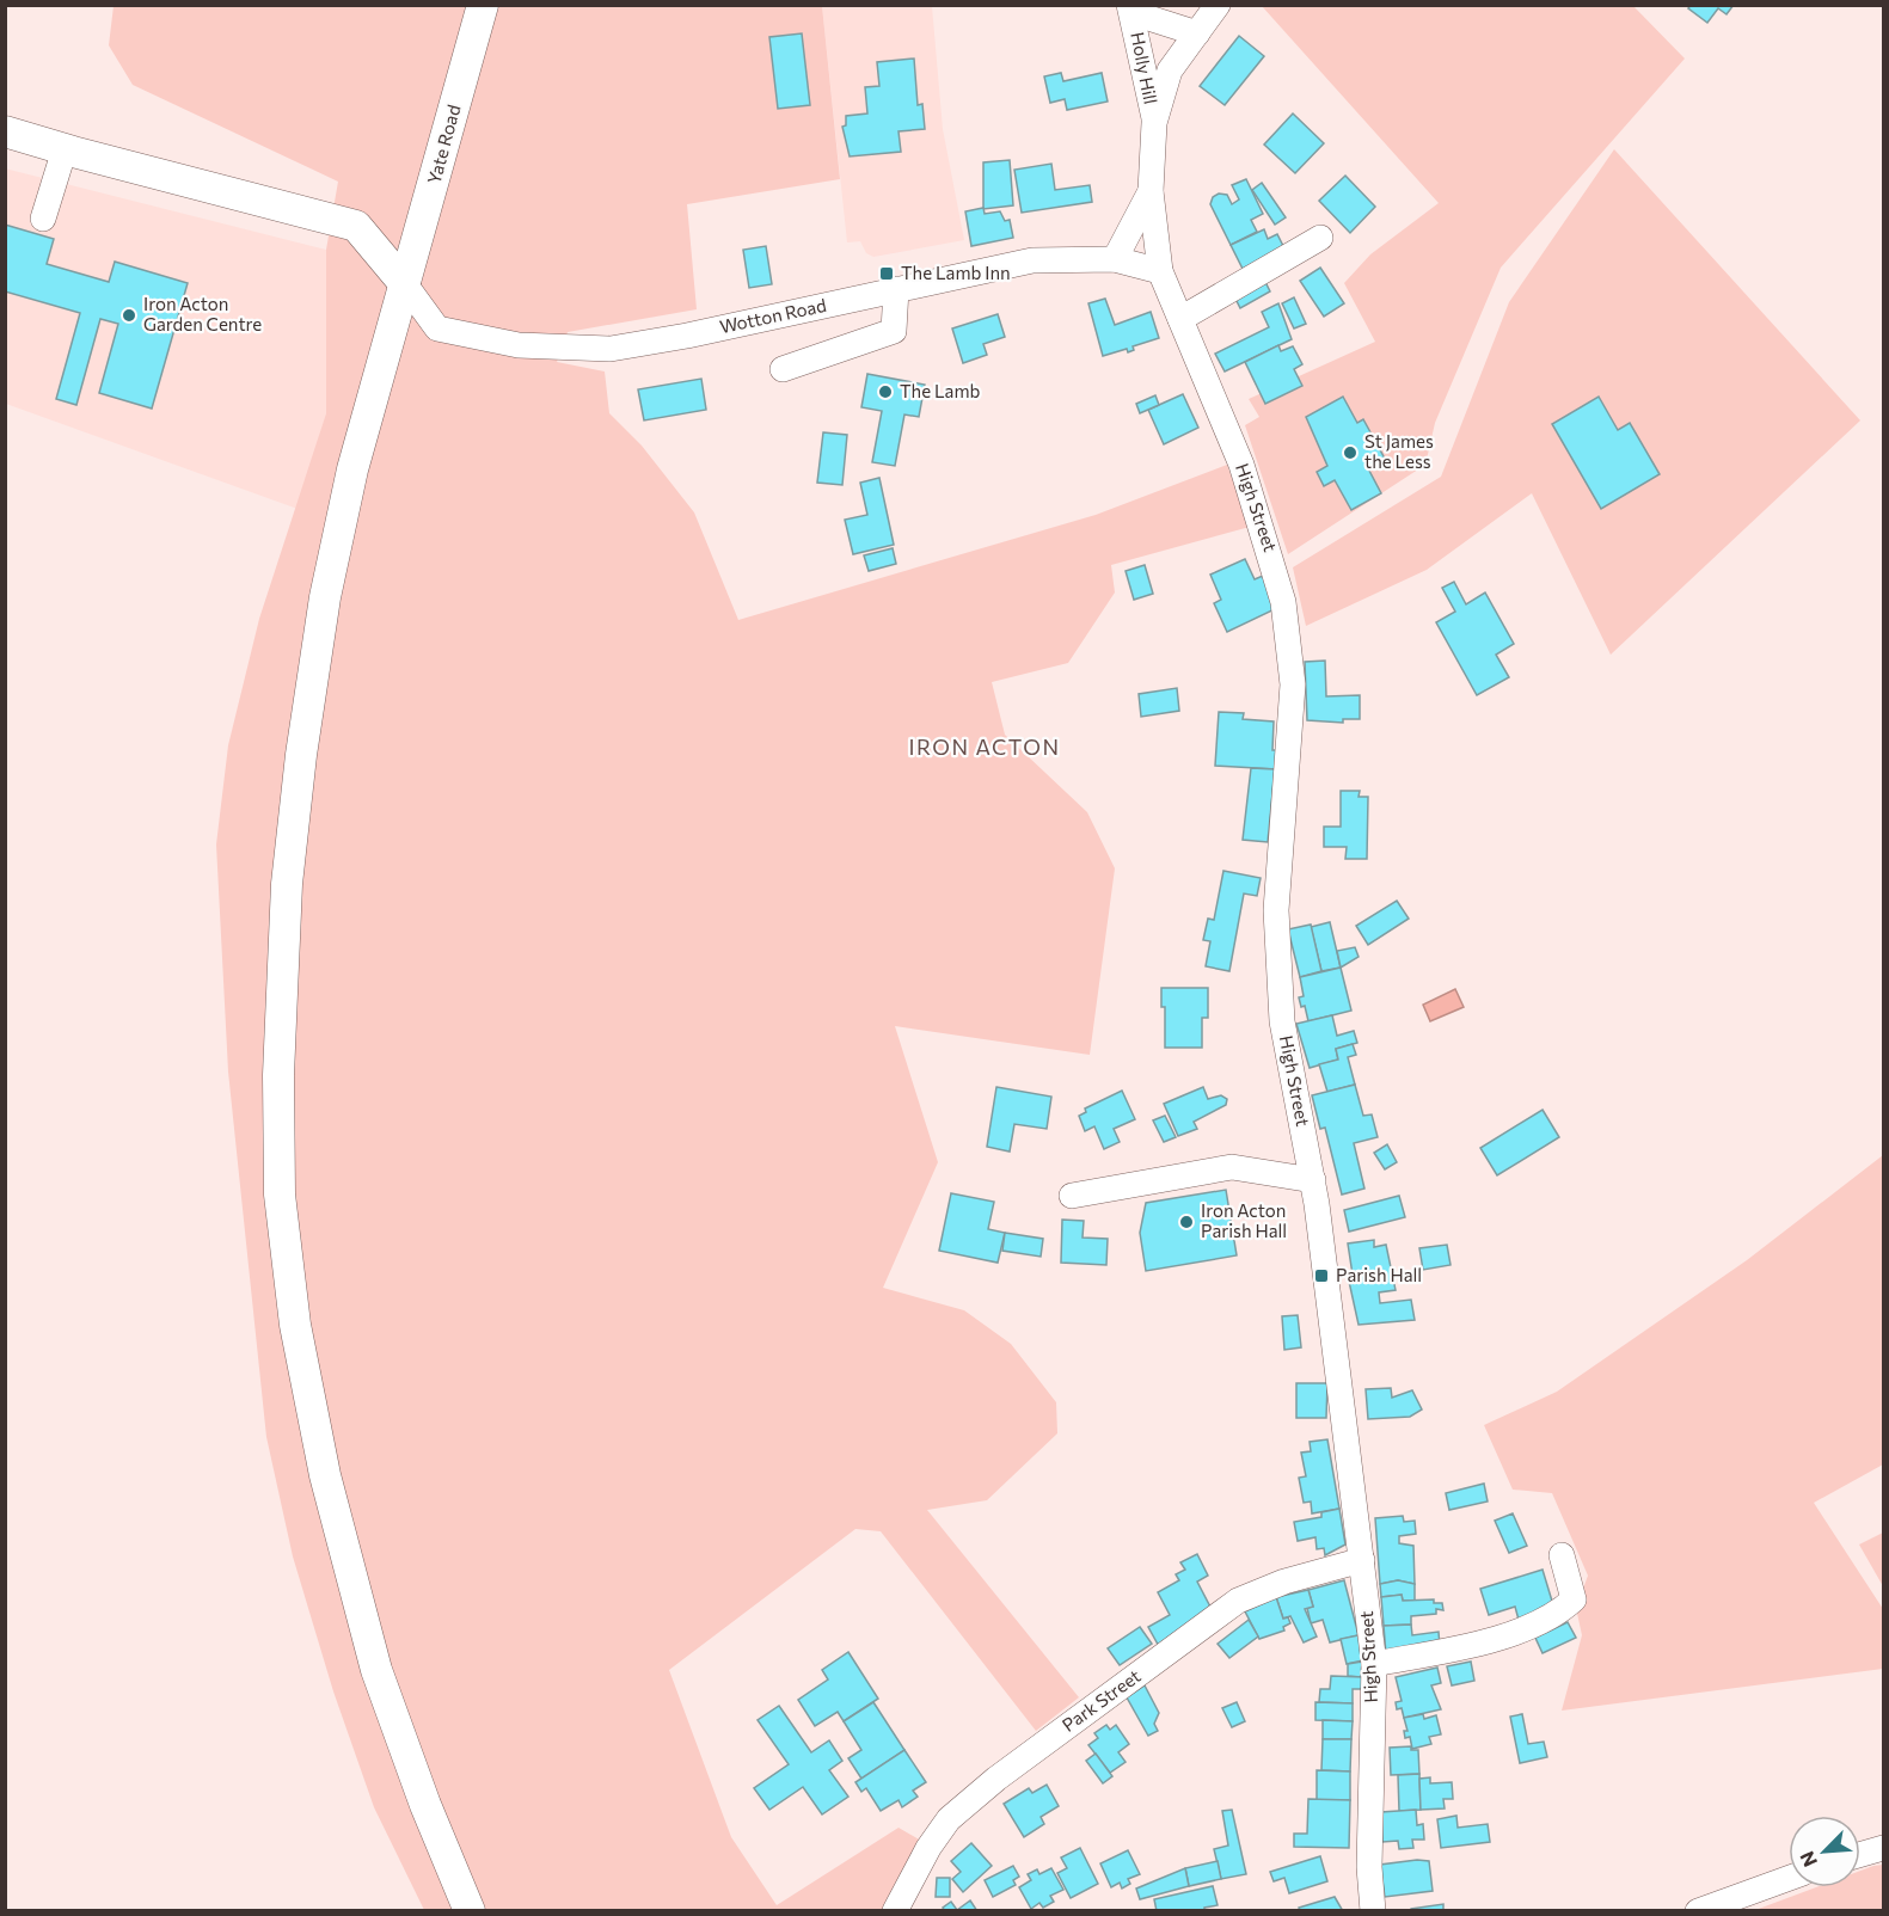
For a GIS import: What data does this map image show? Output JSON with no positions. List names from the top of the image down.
{
  "streets": {
    "main road": ["Yate Road"],
    "street": [
      "Holly Hill",
      "Wotton Road",
      "High Street",
      "Park Street"
    ]
  },
  "crossings": [
    ["Yate Road", "Wotton Road"],
    ["Wotton Road", "High Street"],
    ["High Street", "Park Street"]
  ],
  "districts": ["IRON ACTON"],
  "places": {
    "transit": ["The Lamb Inn", "Parish Hall"],
    "other": [
      "Iron Acton Garden Centre",
      "The Lamb",
      "St James the Less",
      "Iron Acton Parish Hall"
    ]
  },
  "north": "bottom left"
}
